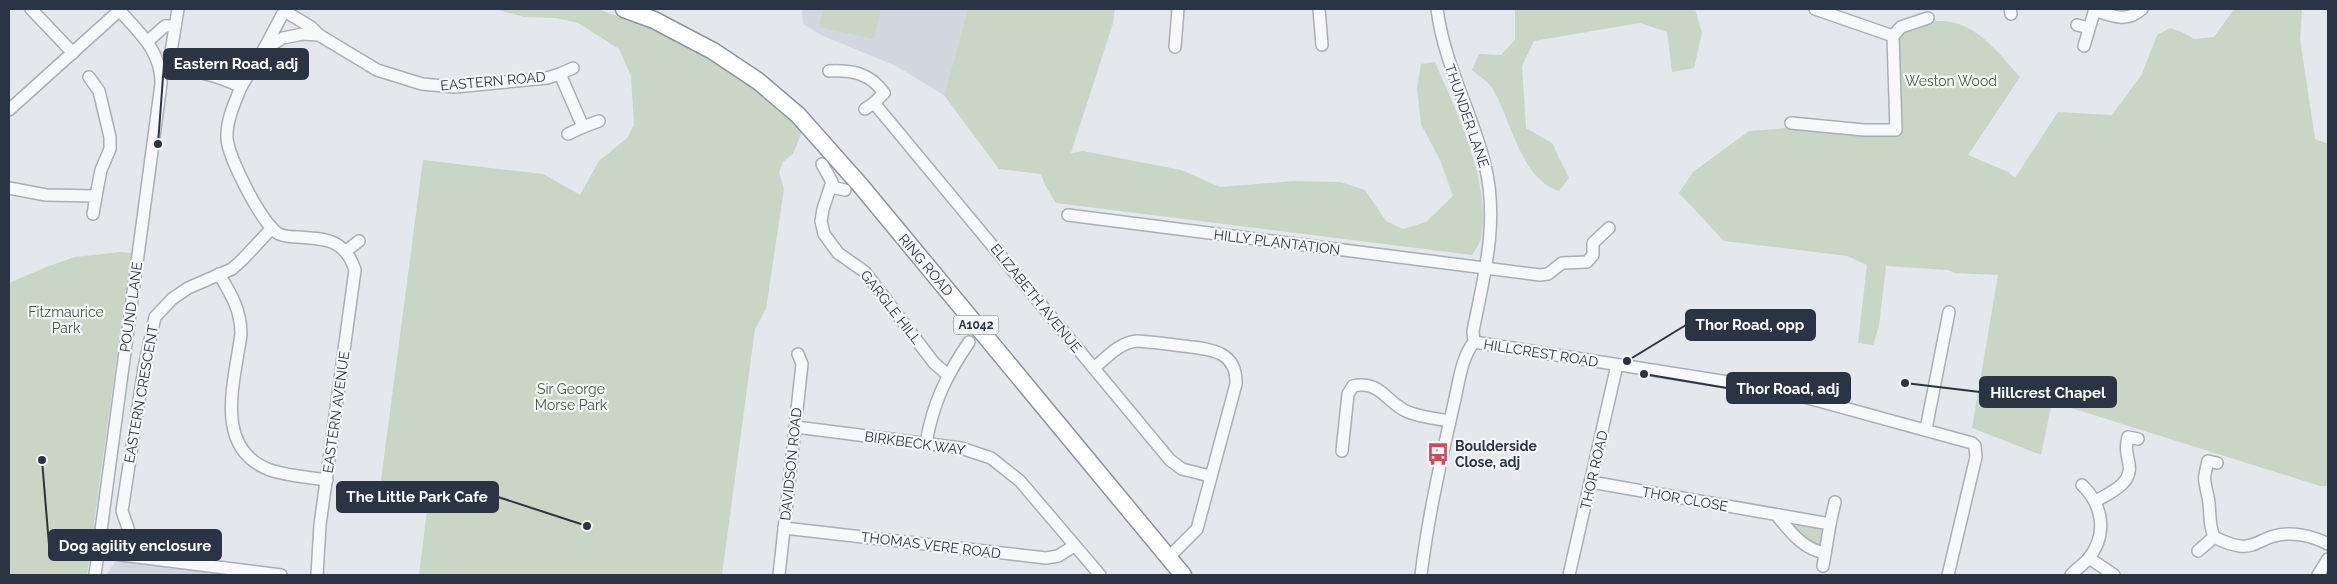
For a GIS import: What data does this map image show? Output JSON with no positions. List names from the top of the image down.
{
  "streets": {
    "highway": ["RING ROAD", "A1042"],
    "street": [
      "EASTERN ROAD",
      "THUNDER LANE",
      "HILLY PLANTATION",
      "ELIZABETH AVENUE",
      "POUND LANE",
      "GARGLE HILL",
      "HILLCREST ROAD",
      "EASTERN CRESCENT",
      "EASTERN AVENUE",
      "BIRKBECK WAY",
      "DAVIDSON ROAD",
      "THOR ROAD",
      "THOR CLOSE",
      "THOMAS VERE ROAD"
    ]
  },
  "crossings": [
    ["THUNDER LANE", "HILLY PLANTATION"],
    ["THUNDER LANE", "HILLCREST ROAD"],
    ["HILLCREST ROAD", "THOR ROAD"],
    ["BIRKBECK WAY", "DAVIDSON ROAD"],
    ["BIRKBECK WAY", "THOMAS VERE ROAD"],
    ["DAVIDSON ROAD", "THOMAS VERE ROAD"],
    ["THOR ROAD", "THOR CLOSE"]
  ],
  "parks": ["Weston Wood", "Fitzmaurice Park", "Sir George Morse Park"],
  "places": {
    "other": [
      "Eastern Road, adj",
      "Thor Road, opp",
      "Thor Road, adj",
      "Hillcrest Chapel",
      "Dog agility enclosure",
      "The Little Park Cafe"
    ],
    "bus stop": ["Boulderside Close, adj"]
  }
}
